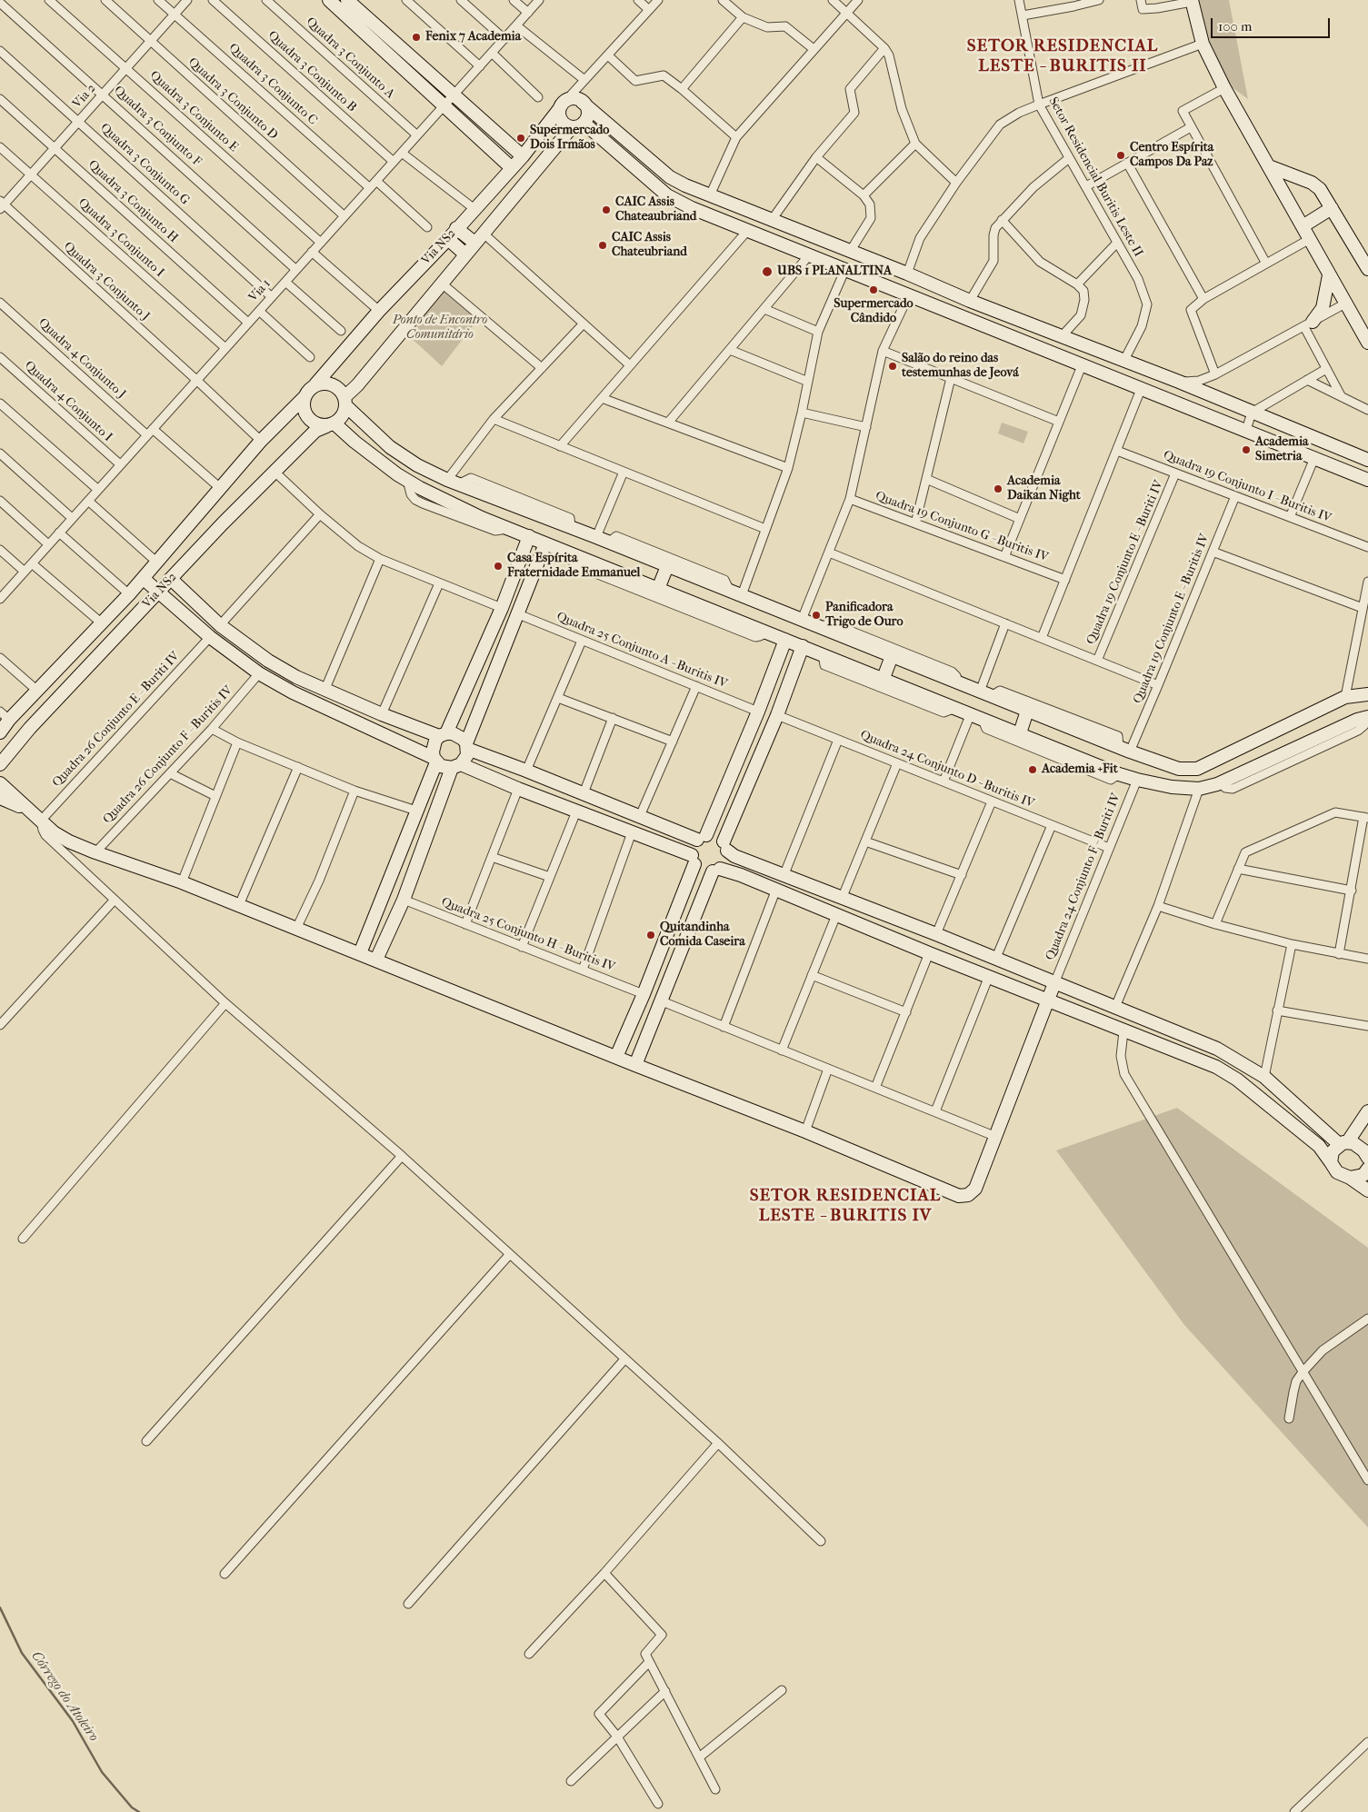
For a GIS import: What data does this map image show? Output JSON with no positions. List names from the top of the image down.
{
  "streets": {
    "street": [
      "Quadra 3 Conjunto A",
      "Quadra 3 Conjunto B",
      "Quadra 3 Conjunto C",
      "Via 2",
      "Quadra 3 Conjunto D",
      "Quadra 3 Conjunto E",
      "Quadra 3 Conjunto F",
      "Quadra 3 Conjunto G",
      "Setor Residencial Buritis Leste II",
      "Quadra 3 Conjunto H",
      "Quadra 3 Conjunto I",
      "Via NS2",
      "Quadra 3 Conjunto J",
      "Via 1",
      "Quadra 4 Conjunto J",
      "Quadra 4 Conjunto I",
      "Quadra 19 Conjunto I - Buritis IV",
      "Quadra 19 Conjunto G - Buritis IV",
      "Quadra 19 Conjunto E - Buriti IV",
      "Quadra 19 Conjunto E - Buritis IV",
      "Quadra 25 Conjunto A - Buritis IV",
      "Quadra 26 Conjunto E - Buriti IV",
      "Quadra 26 Conjunto F - Buritis IV",
      "Quadra 24 Conjunto D - Buritis IV",
      "Quadra 24 Conjunto F - Buriti IV",
      "Quadra 25 Conjunto H - Buritis IV"
    ]
  },
  "crossings": [
    ["Quadra 3 Conjunto A", "Via 1"],
    ["Quadra 3 Conjunto B", "Via 1"],
    ["Quadra 3 Conjunto C", "Via 2"],
    ["Quadra 3 Conjunto C", "Via 1"],
    ["Via 2", "Quadra 3 Conjunto D"],
    ["Via 2", "Quadra 3 Conjunto E"],
    ["Via 2", "Quadra 3 Conjunto F"],
    ["Via 2", "Quadra 3 Conjunto G"],
    ["Via 2", "Quadra 3 Conjunto H"],
    ["Via 2", "Quadra 3 Conjunto I"],
    ["Via 2", "Quadra 3 Conjunto J"],
    ["Quadra 3 Conjunto D", "Via 1"],
    ["Quadra 3 Conjunto E", "Via 1"],
    ["Quadra 3 Conjunto F", "Via 1"],
    ["Quadra 3 Conjunto G", "Via 1"],
    ["Quadra 3 Conjunto H", "Via 1"],
    ["Quadra 3 Conjunto I", "Via 1"],
    ["Via NS2", "Quadra 3 Conjunto J"],
    ["Via NS2", "Quadra 4 Conjunto J"],
    ["Quadra 3 Conjunto J", "Via 1"],
    ["Via 1", "Quadra 4 Conjunto J"],
    ["Via 1", "Quadra 4 Conjunto I"],
    ["Quadra 19 Conjunto I - Buritis IV", "Quadra 19 Conjunto E - Buriti IV"],
    ["Quadra 19 Conjunto I - Buritis IV", "Quadra 19 Conjunto E - Buritis IV"],
    ["Quadra 24 Conjunto D - Buritis IV", "Quadra 24 Conjunto F - Buriti IV"]
  ],
  "districts": ["SETOR RESIDENCIAL LESTE - BURITIS II", "SETOR RESIDENCIAL LESTE - BURITIS IV"],
  "water": ["Córrego do Atoleiro"],
  "parks": ["Ponto de Encontro Comunitário"],
  "places": [
    "Fenix 7 Academia",
    "Supermercado Dois Irmãos",
    "Centro Espírita Campos Da Paz",
    "CAIC Assis Chateaubriand",
    "CAIC Assis Chateubriand",
    "UBS 1 PLANALTINA",
    "Supermercado Cândido",
    "Salão do reino das testemunhas de Jeová",
    "Academia Simetria",
    "Academia Daikan Night",
    "Casa Espírita Fraternidade Emmanuel",
    "Panificadora Trigo de Ouro",
    "Academia +Fit",
    "Quitandinha Comida Caseira"
  ],
  "scale_bar": "100 m"
}
